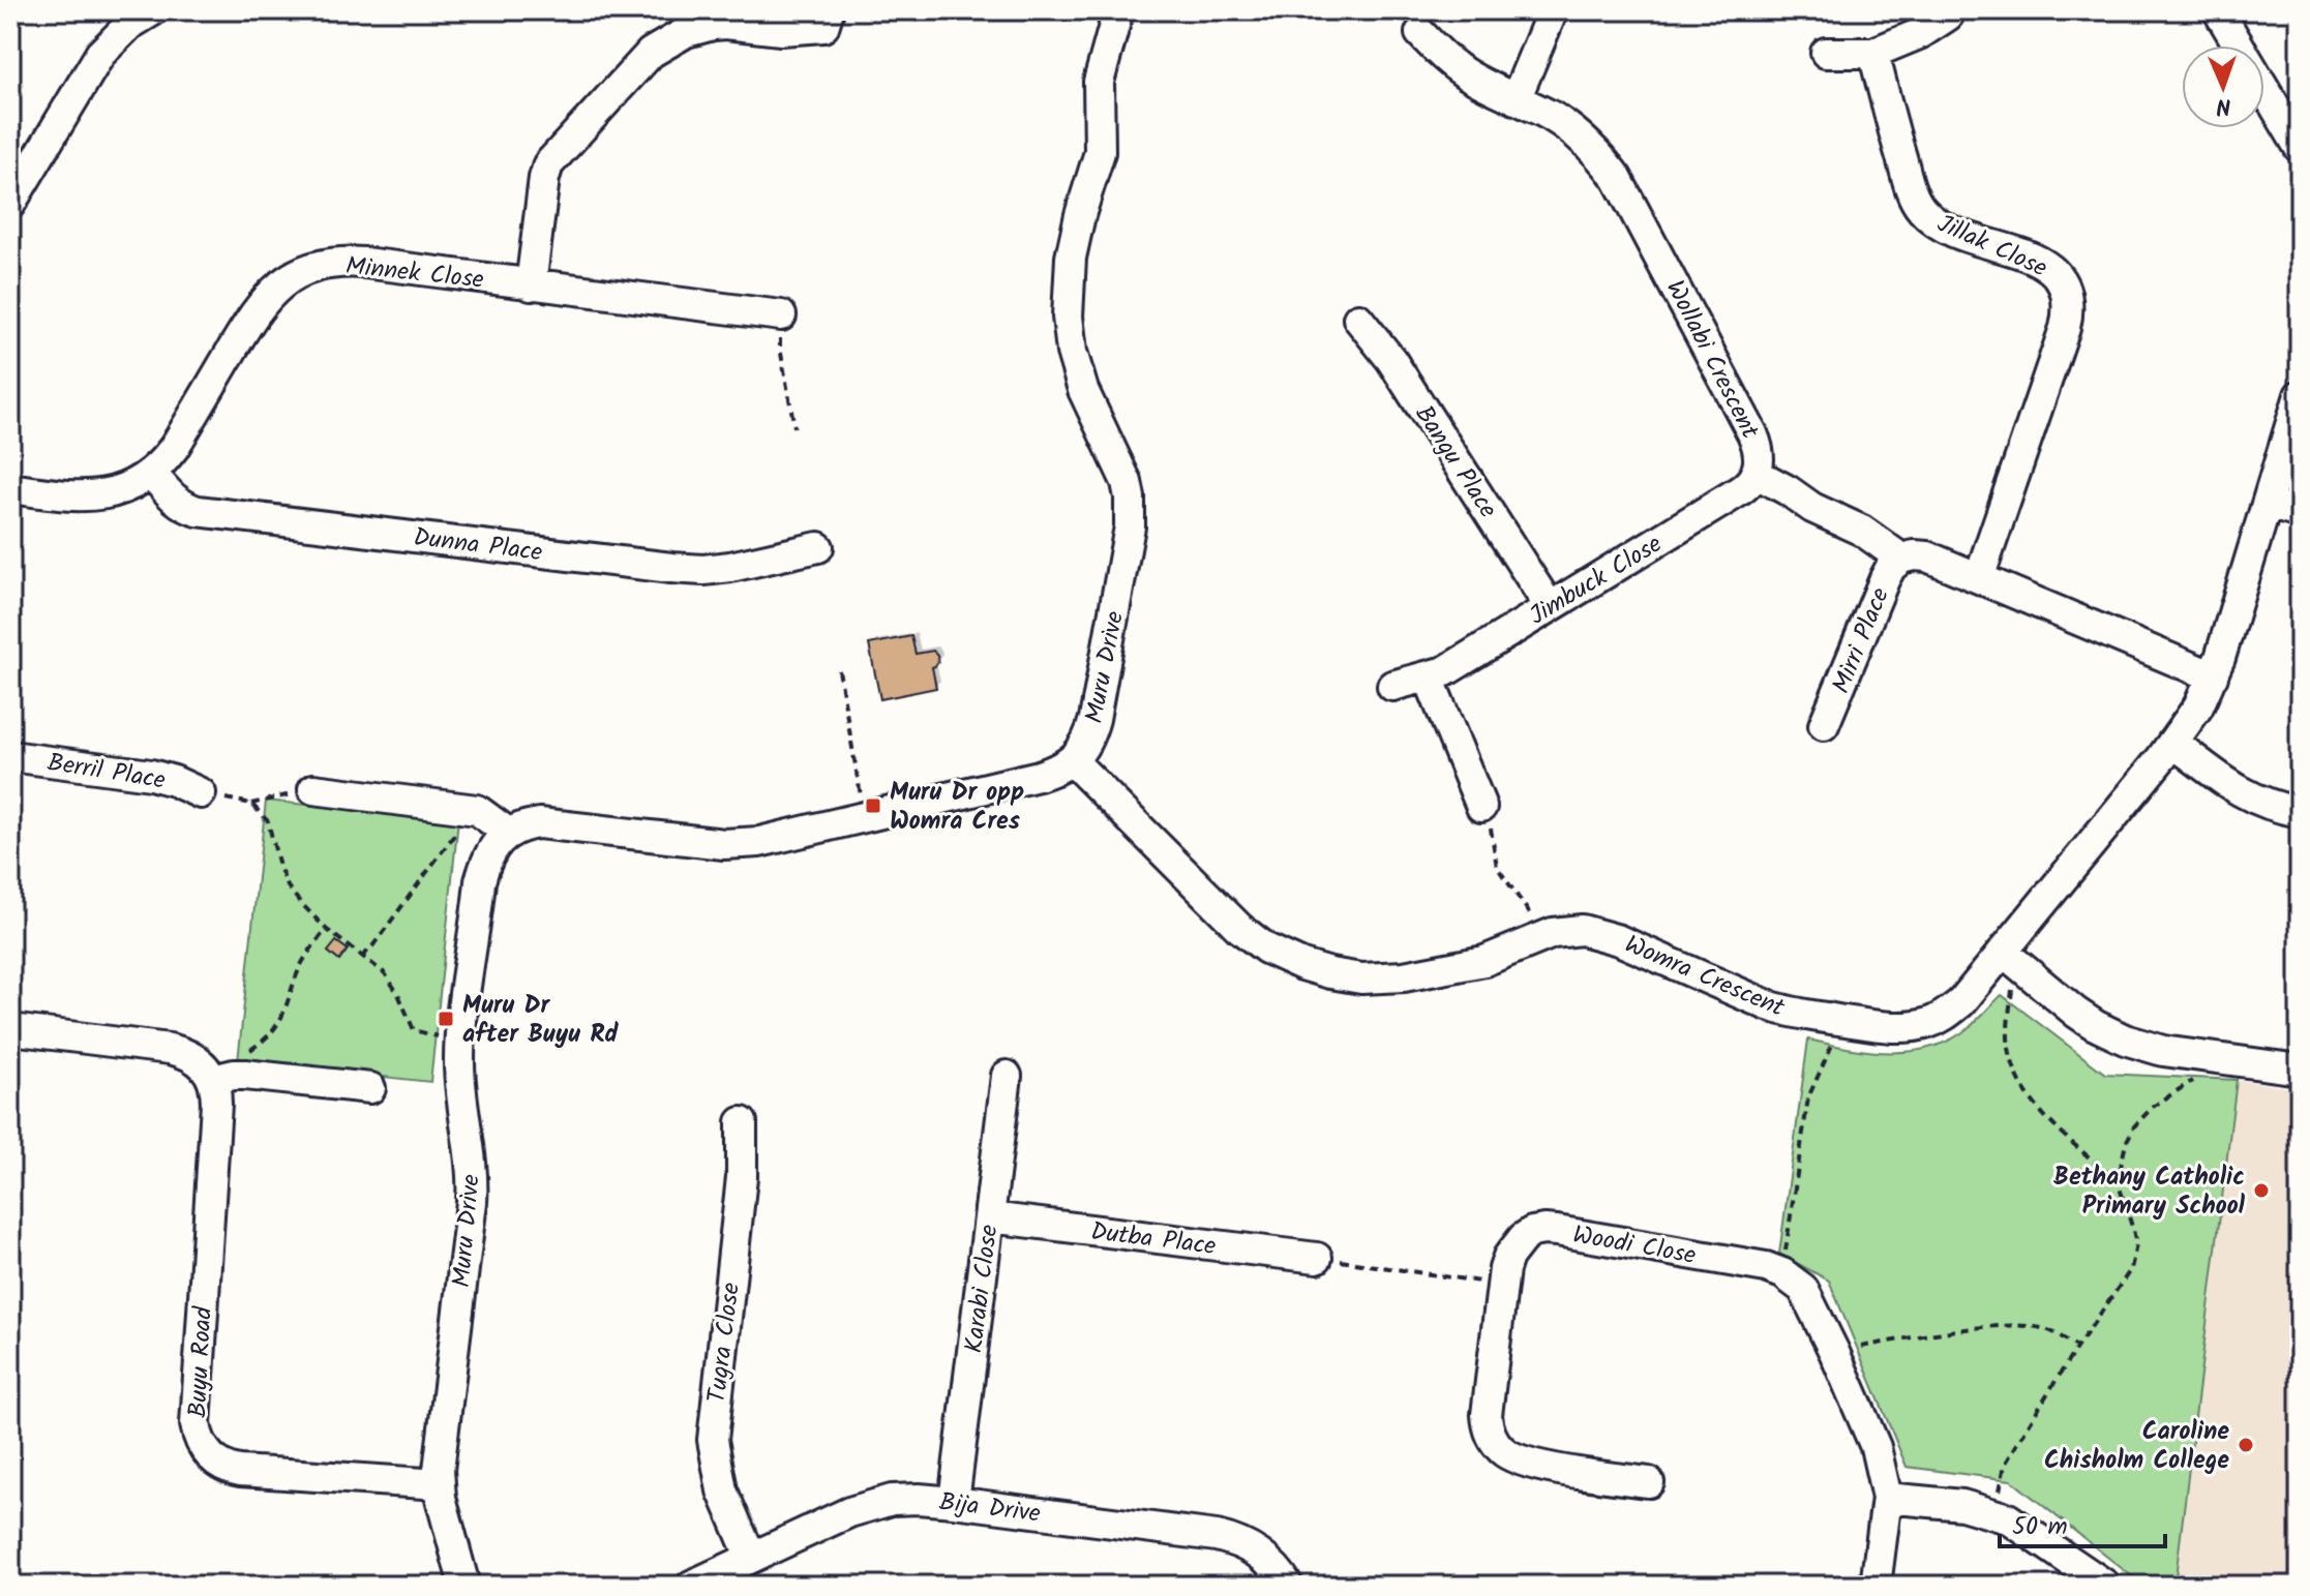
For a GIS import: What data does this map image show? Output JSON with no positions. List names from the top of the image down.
{
  "streets": {
    "street": [
      "Jillak Close",
      "Minnek Close",
      "Wollabi Crescent",
      "Bangu Place",
      "Dunna Place",
      "Jimbuck Close",
      "Mirri Place",
      "Muru Drive",
      "Berril Place",
      "Womra Crescent",
      "Dutba Place",
      "Woodi Close",
      "Karabi Close",
      "Tugra Close",
      "Buyu Road",
      "Bija Drive"
    ]
  },
  "crossings": [
    ["Jillak Close", "Wollabi Crescent"],
    ["Minnek Close", "Dunna Place"],
    ["Wollabi Crescent", "Jimbuck Close"],
    ["Wollabi Crescent", "Mirri Place"],
    ["Wollabi Crescent", "Womra Crescent"],
    ["Bangu Place", "Jimbuck Close"],
    ["Muru Drive", "Womra Crescent"],
    ["Muru Drive", "Buyu Road"],
    ["Dutba Place", "Karabi Close"],
    ["Karabi Close", "Bija Drive"],
    ["Tugra Close", "Bija Drive"]
  ],
  "places": {
    "transit": ["Muru Dr opp Womra Cres", "Muru Dr after Buyu Rd"],
    "other": ["Bethany Catholic Primary School", "Caroline Chisholm College"]
  },
  "scale_bar": "50 m",
  "north": "bottom"
}
